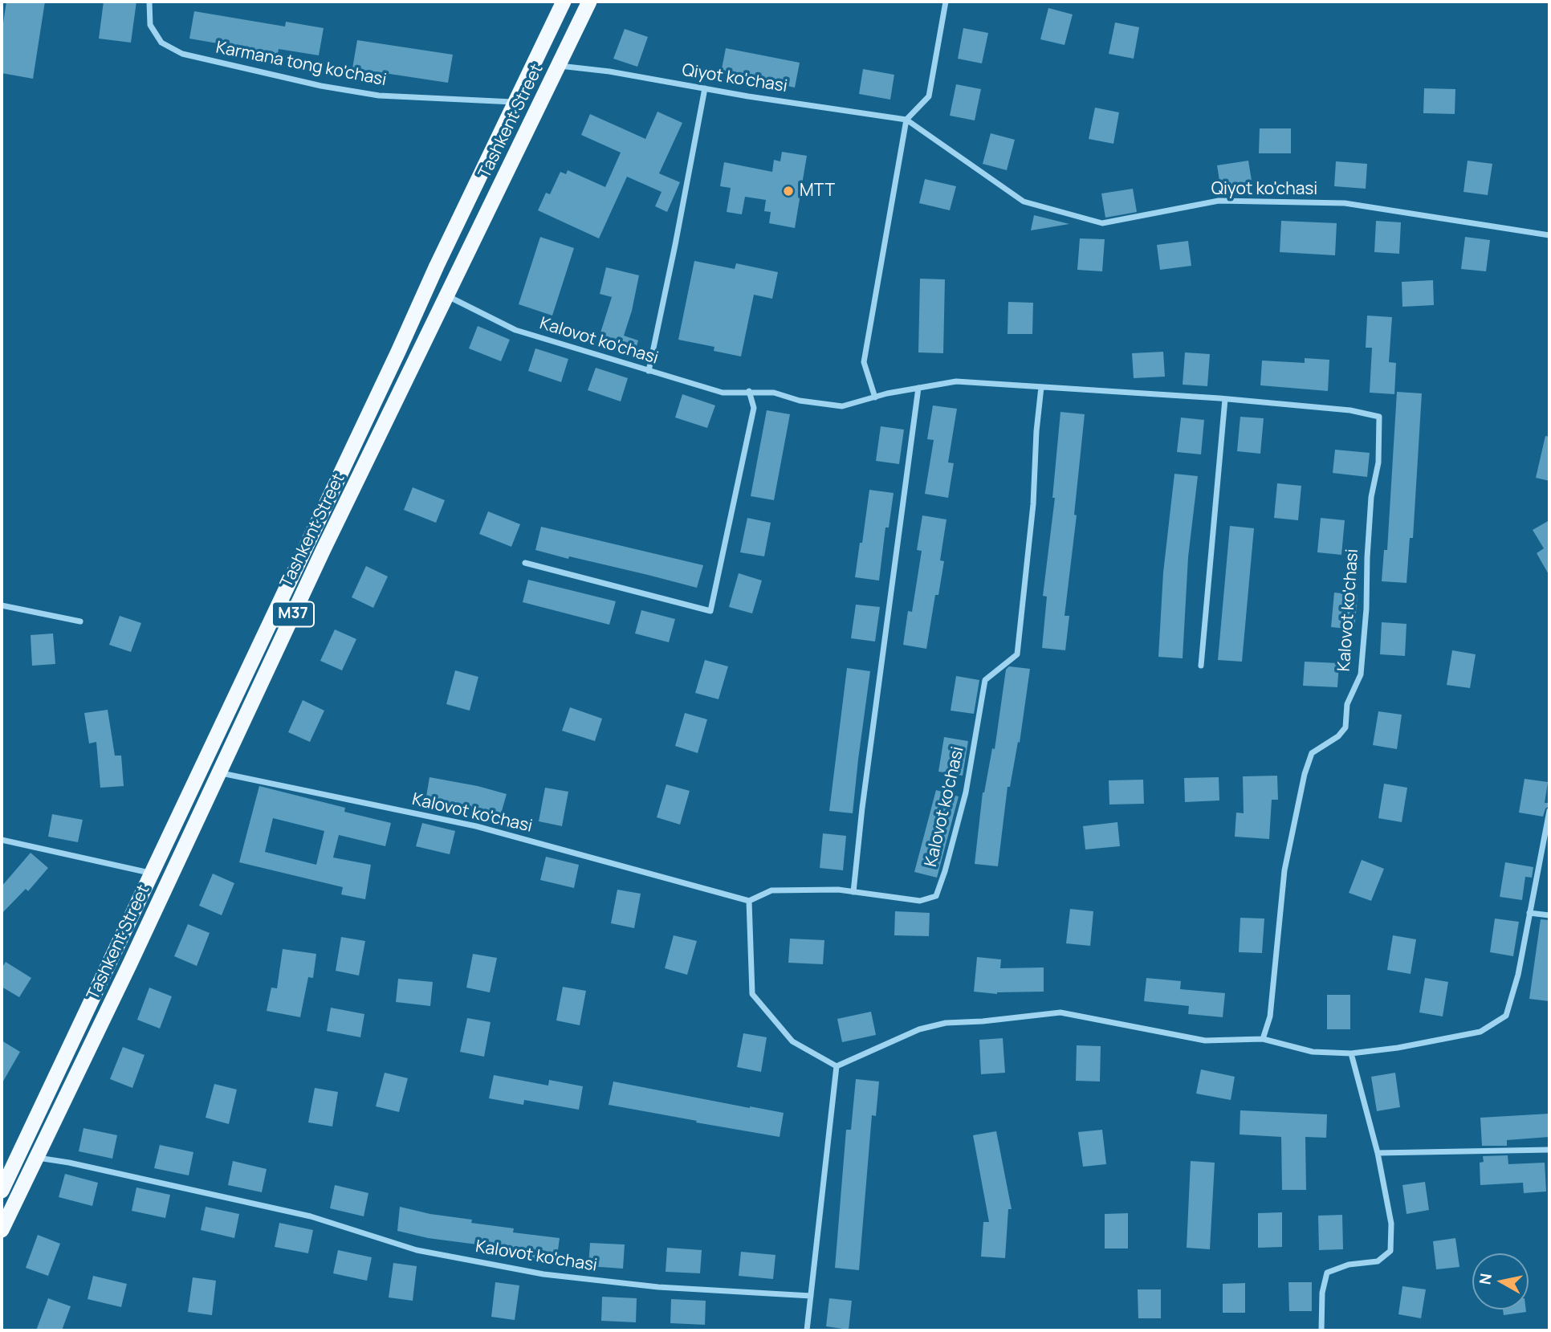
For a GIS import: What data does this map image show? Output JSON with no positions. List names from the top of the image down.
{
  "streets": {
    "highway": ["Tashkent Street", "M37"],
    "street": ["Karmana tong ko'chasi", "Qiyot ko'chasi", "Kalovot ko'chasi"]
  },
  "crossings": [
    ["Karmana tong ko'chasi", "Tashkent Street"],
    ["Qiyot ko'chasi", "Tashkent Street"],
    ["Tashkent Street", "Kalovot ko'chasi"]
  ],
  "places": ["MTT"],
  "north": "left"
}
